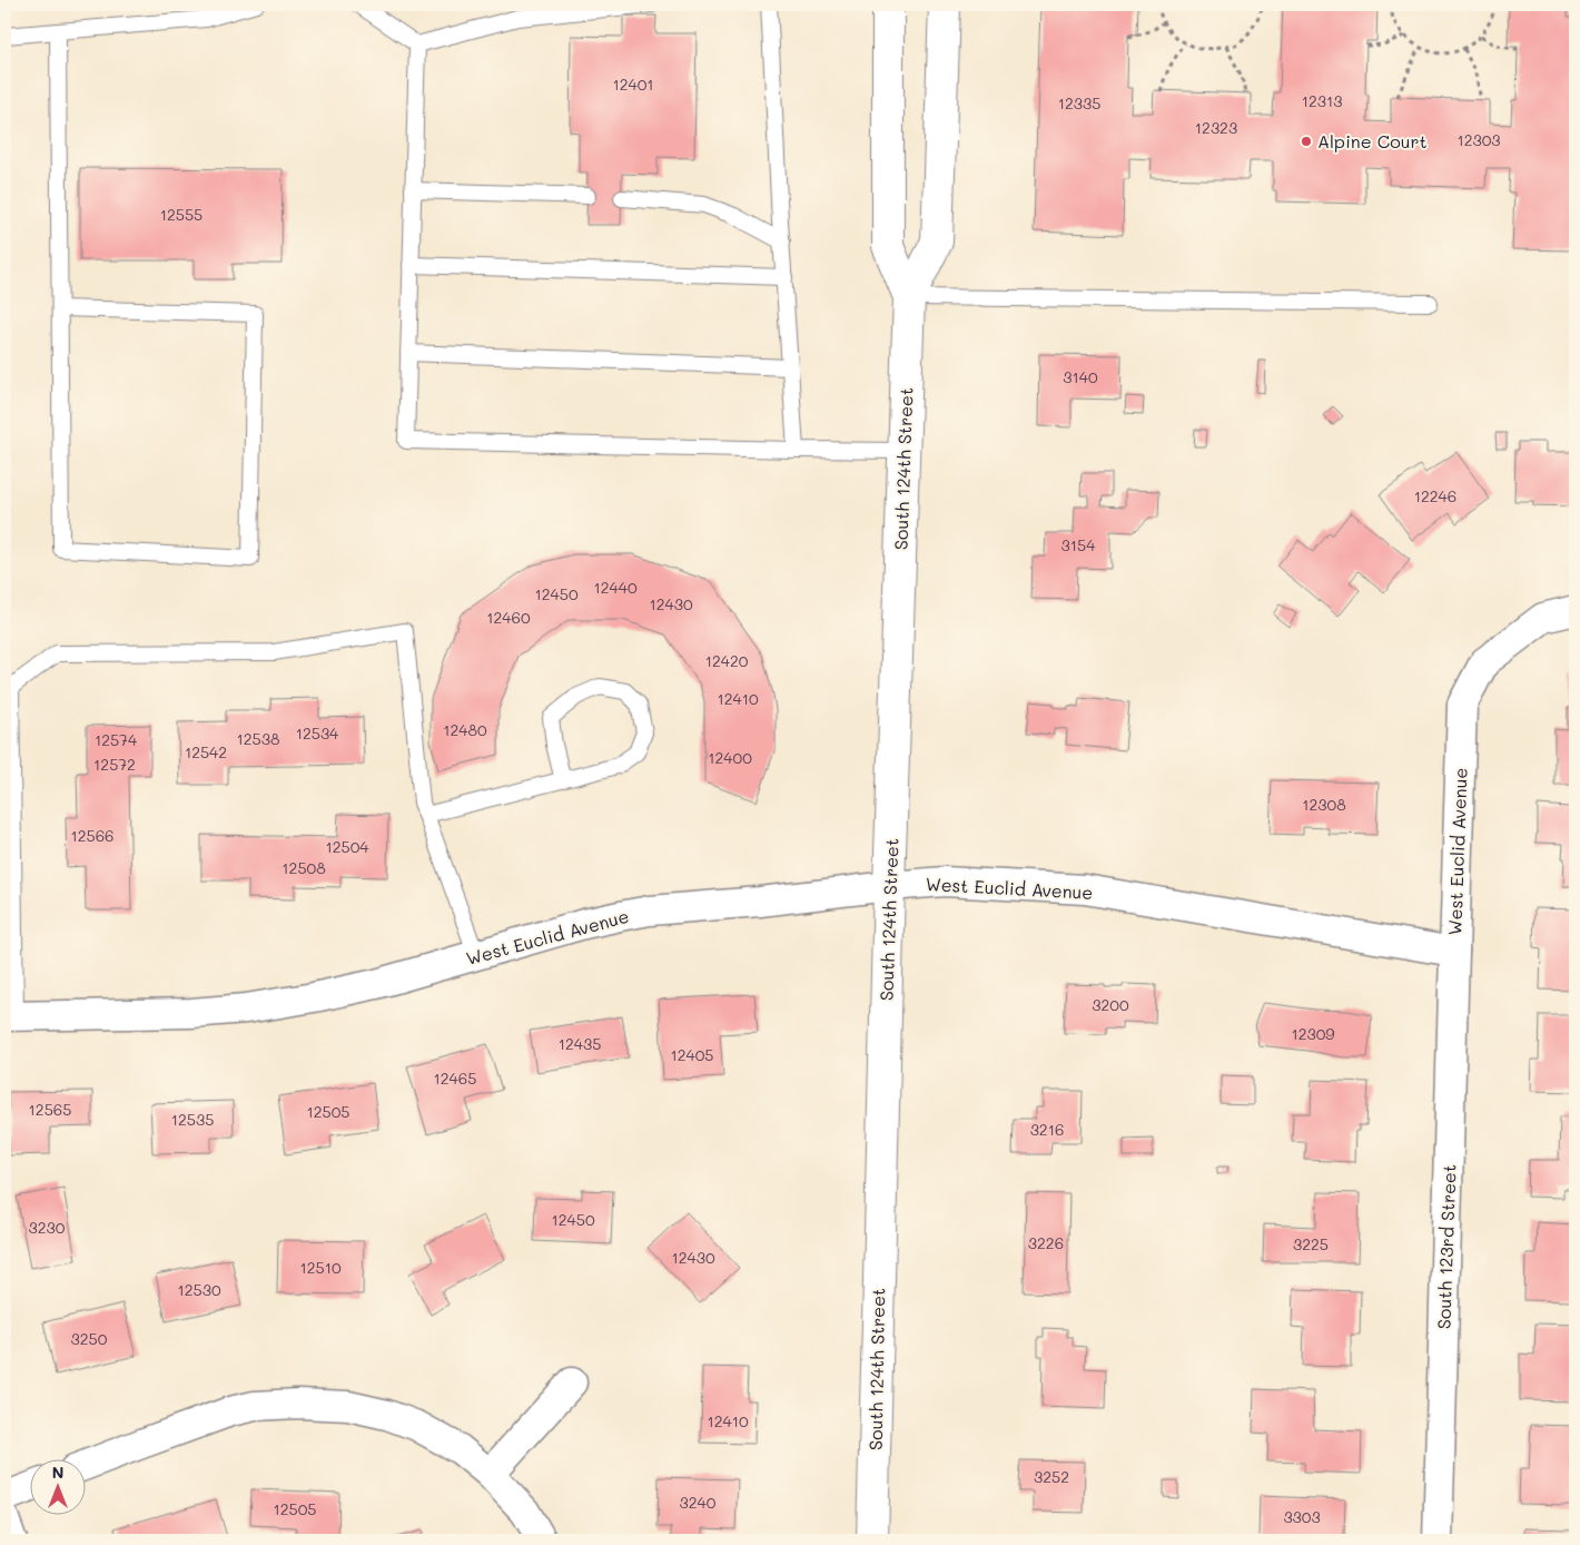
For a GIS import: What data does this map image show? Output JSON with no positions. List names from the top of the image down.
{
  "streets": {
    "street": ["South 124th Street", "West Euclid Avenue", "South 123rd Street"]
  },
  "crossings": [
    ["South 124th Street", "West Euclid Avenue"],
    ["West Euclid Avenue", "South 123rd Street"]
  ],
  "places": ["Alpine Court"],
  "house_numbers": [
    "12401",
    "12313",
    "12335",
    "12323",
    "12303",
    "12555",
    "3140",
    "12246",
    "3154",
    "12440",
    "12450",
    "12430",
    "12460",
    "12420",
    "12410",
    "12480",
    "12534",
    "12538",
    "12574",
    "12542",
    "12400",
    "12572",
    "12308",
    "12566",
    "12504",
    "12508",
    "3200",
    "12309",
    "12435",
    "12405",
    "12465",
    "12565",
    "12505",
    "12535",
    "3216",
    "12450",
    "3230",
    "3226",
    "3225",
    "12430",
    "12510",
    "12530",
    "3250",
    "12410",
    "3252",
    "3240",
    "12505",
    "3303"
  ],
  "north": "top"
}
